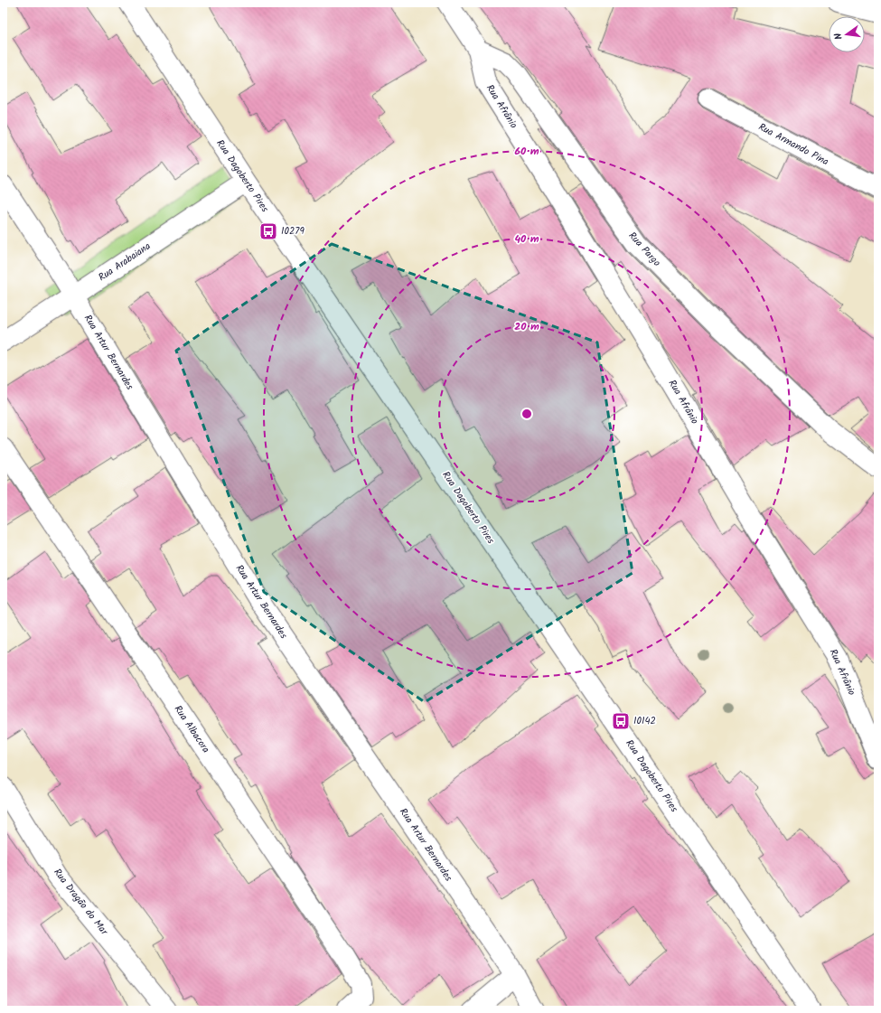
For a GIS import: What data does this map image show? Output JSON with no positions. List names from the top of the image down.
{
  "streets": {
    "street": [
      "Rua Afrânio",
      "Rua Armando Pina",
      "Rua Dagoberto Pires",
      "Rua Pargo",
      "Rua Arabaiana",
      "Rua Artur Bernardes",
      "Rua Albacora",
      "Rua Dragão do Mar"
    ]
  },
  "crossings": [
    ["Rua Afrânio", "Rua Pargo"],
    ["Rua Dagoberto Pires", "Rua Arabaiana"],
    ["Rua Arabaiana", "Rua Artur Bernardes"]
  ],
  "places": {
    "bus stop": ["10279", "10142"]
  },
  "north": "left",
  "rings": ["60 m", "40 m", "20 m"]
}
